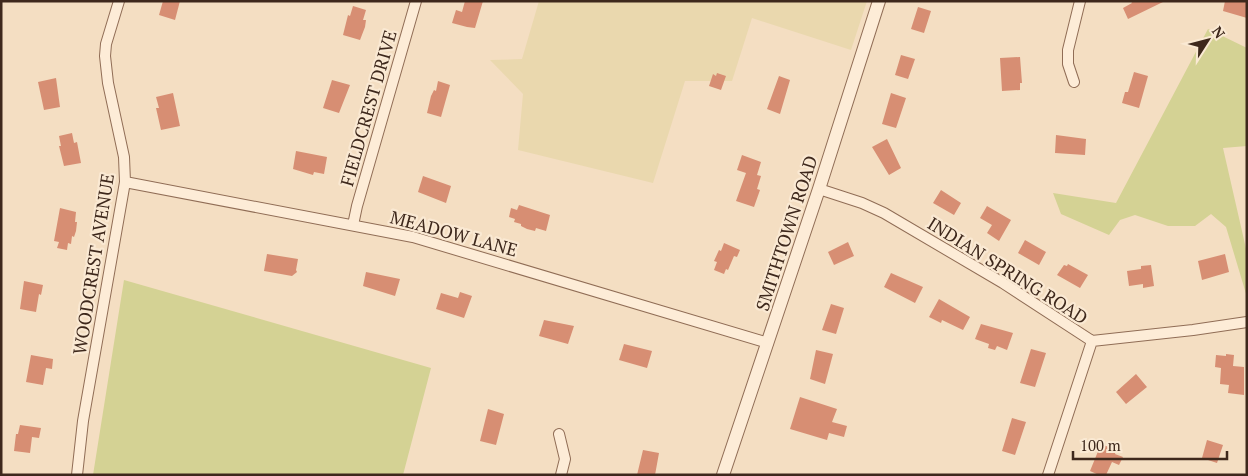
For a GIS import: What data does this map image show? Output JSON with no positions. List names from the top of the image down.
{
  "streets": {
    "street": [
      "FIELDCREST DRIVE",
      "MEADOW LANE",
      "SMITHTOWN ROAD",
      "WOODCREST AVENUE",
      "INDIAN SPRING ROAD"
    ]
  },
  "crossings": [
    ["FIELDCREST DRIVE", "MEADOW LANE"],
    ["MEADOW LANE", "SMITHTOWN ROAD"],
    ["MEADOW LANE", "WOODCREST AVENUE"],
    ["SMITHTOWN ROAD", "INDIAN SPRING ROAD"]
  ],
  "scale_bar": "100 m",
  "north": "top right"
}
